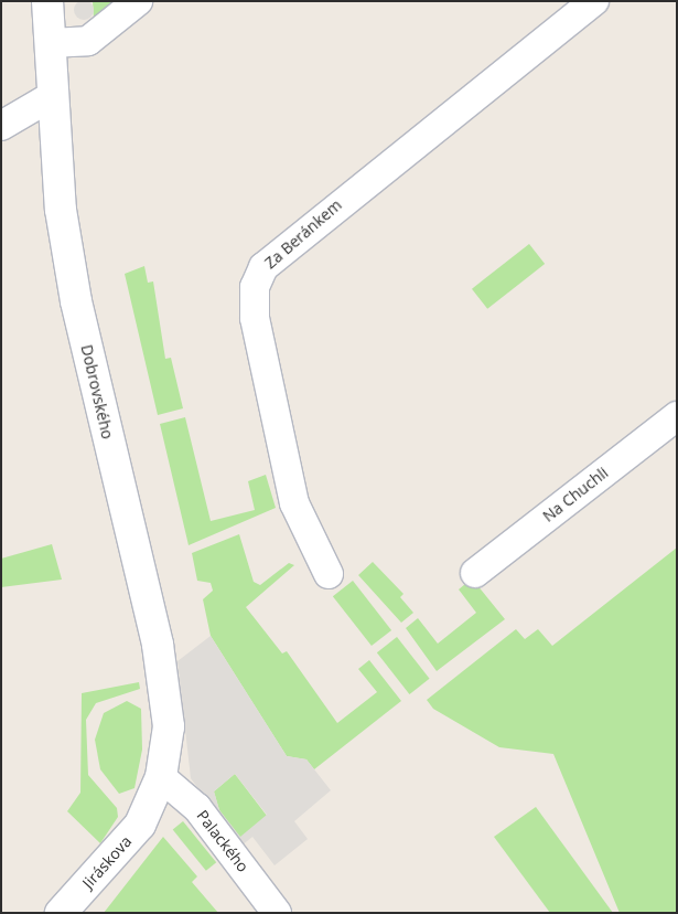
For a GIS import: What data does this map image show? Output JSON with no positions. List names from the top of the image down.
{
  "streets": {
    "main road": ["Dobrovského", "Jiráskova"],
    "street": ["Za Beránkem", "Na Chuchli", "Palackého"]
  },
  "crossings": [
    ["Dobrovského", "Palackého"],
    ["Dobrovského", "Jiráskova"],
    ["Palackého", "Jiráskova"]
  ]
}
